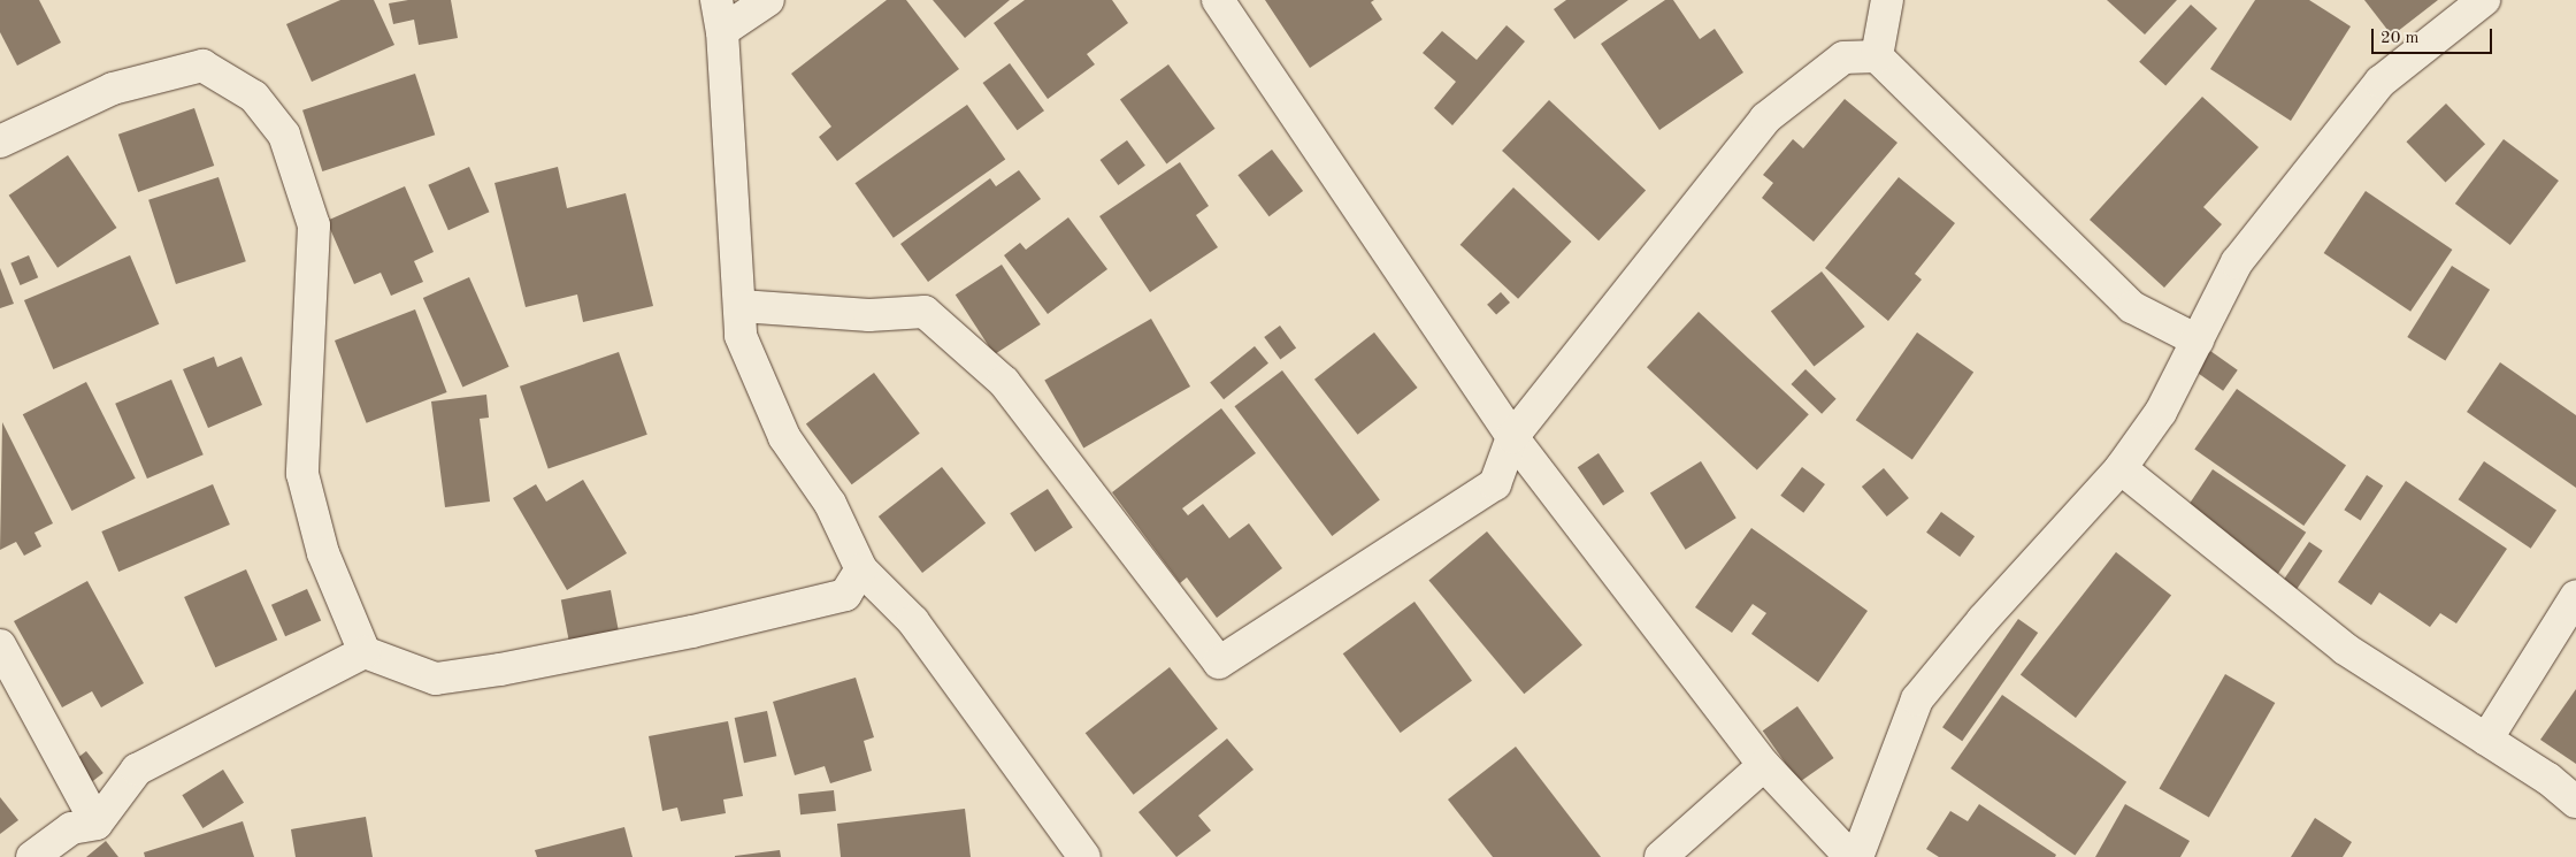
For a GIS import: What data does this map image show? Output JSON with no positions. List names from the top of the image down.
{
  "scale_bar": "20 m"
}
